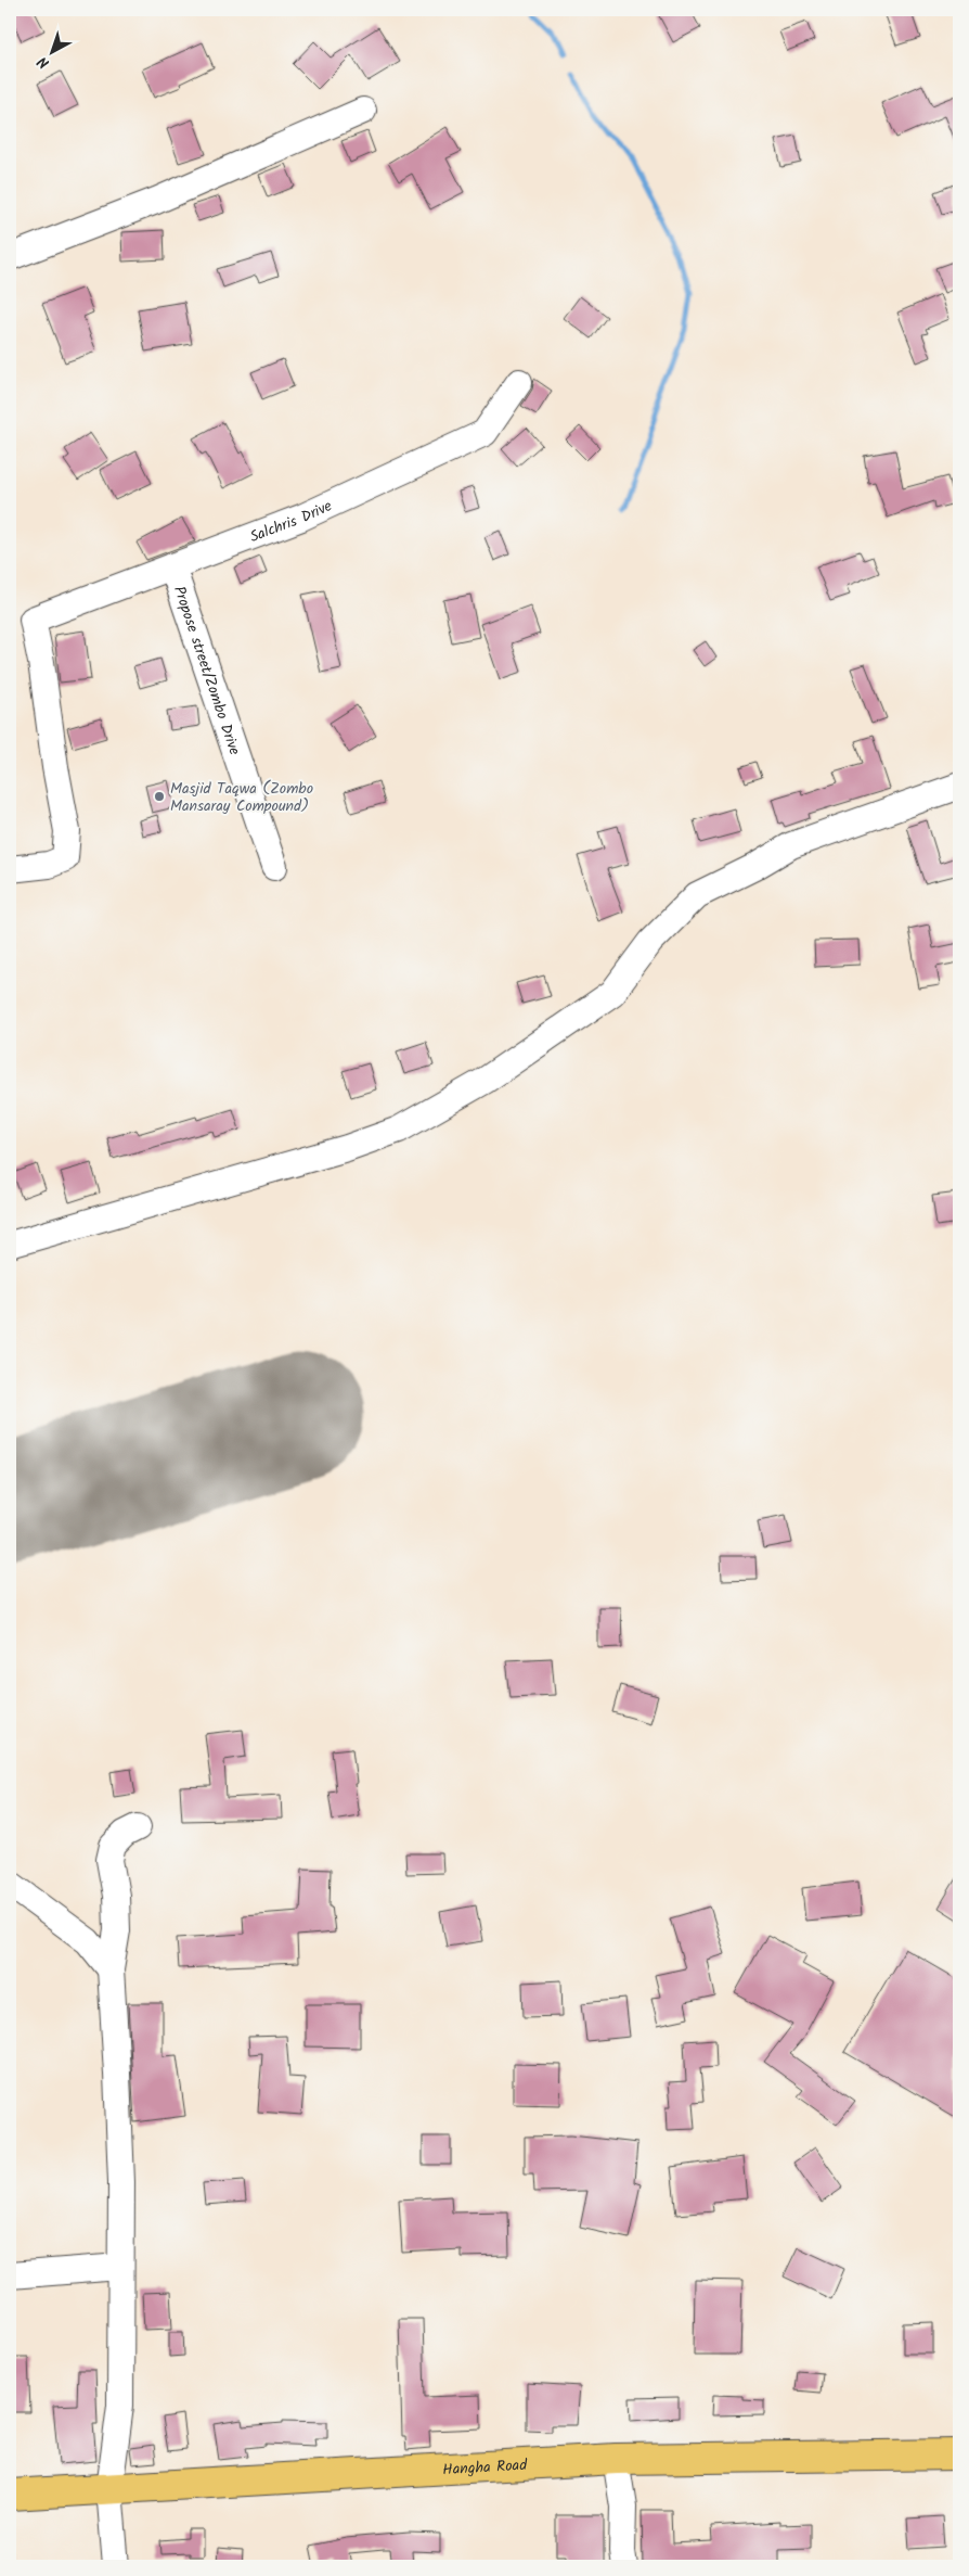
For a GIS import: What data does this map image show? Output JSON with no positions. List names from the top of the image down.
{
  "streets": {
    "highway": ["Hangha Road"],
    "street": ["Salchris Drive", "Propose street/Zombo Drive"]
  },
  "crossings": [
    ["Salchris Drive", "Propose street/Zombo Drive"]
  ],
  "places": ["Masjid Taqwa (Zombo Mansaray Compound)"],
  "north": "bottom left"
}
